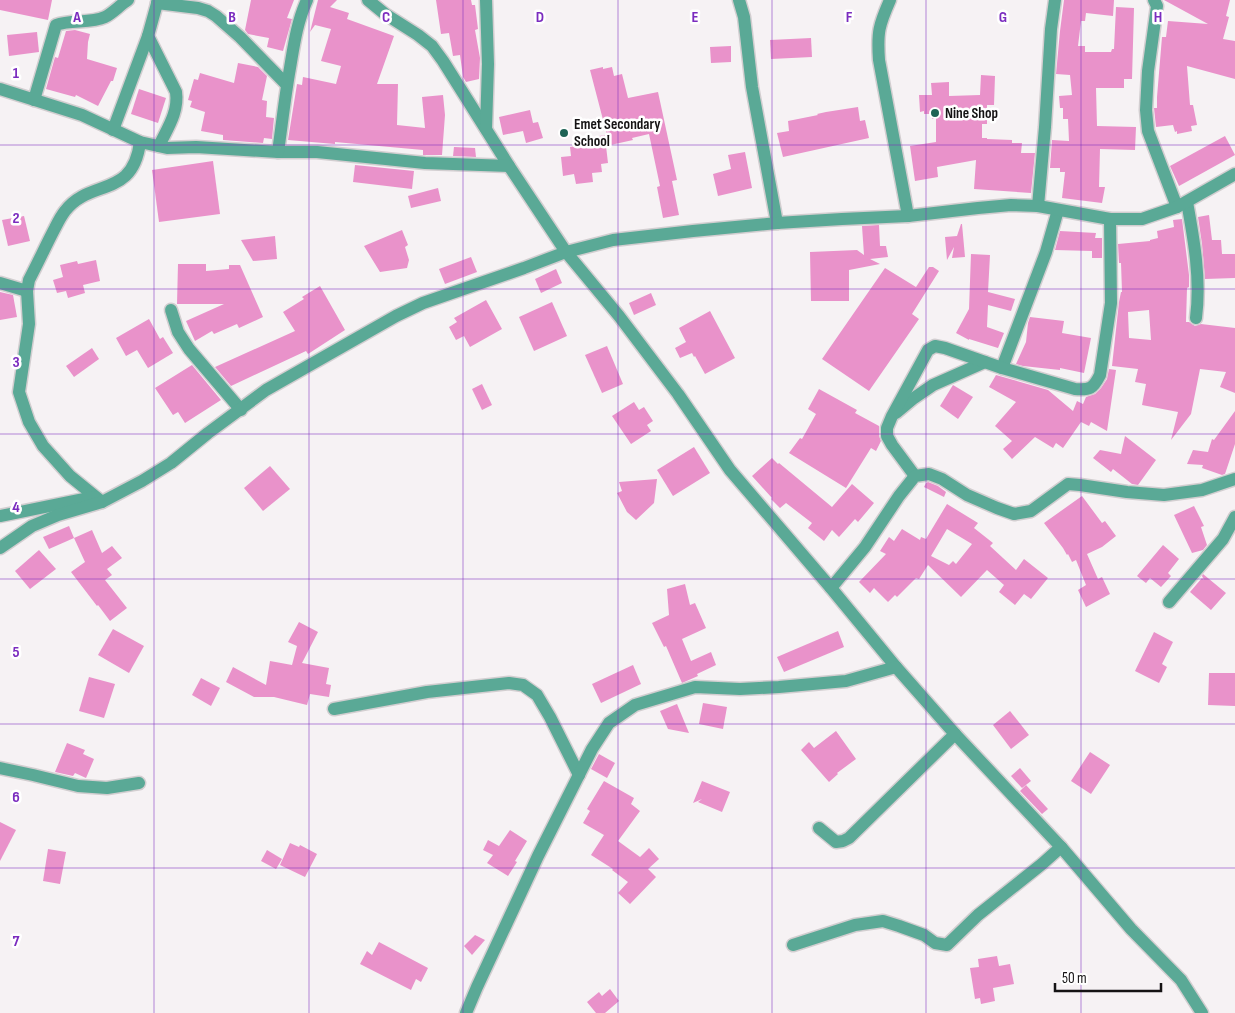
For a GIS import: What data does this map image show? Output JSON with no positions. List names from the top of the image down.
{
  "places": ["Nine Shop", "Emet Secondary School"],
  "scale_bar": "50 m",
  "grid": {
    "columns": [
      "A",
      "B",
      "C",
      "D",
      "E",
      "F",
      "G",
      "H"
    ],
    "rows": [
      "1",
      "2",
      "3",
      "4",
      "5",
      "6",
      "7"
    ]
  }
}
